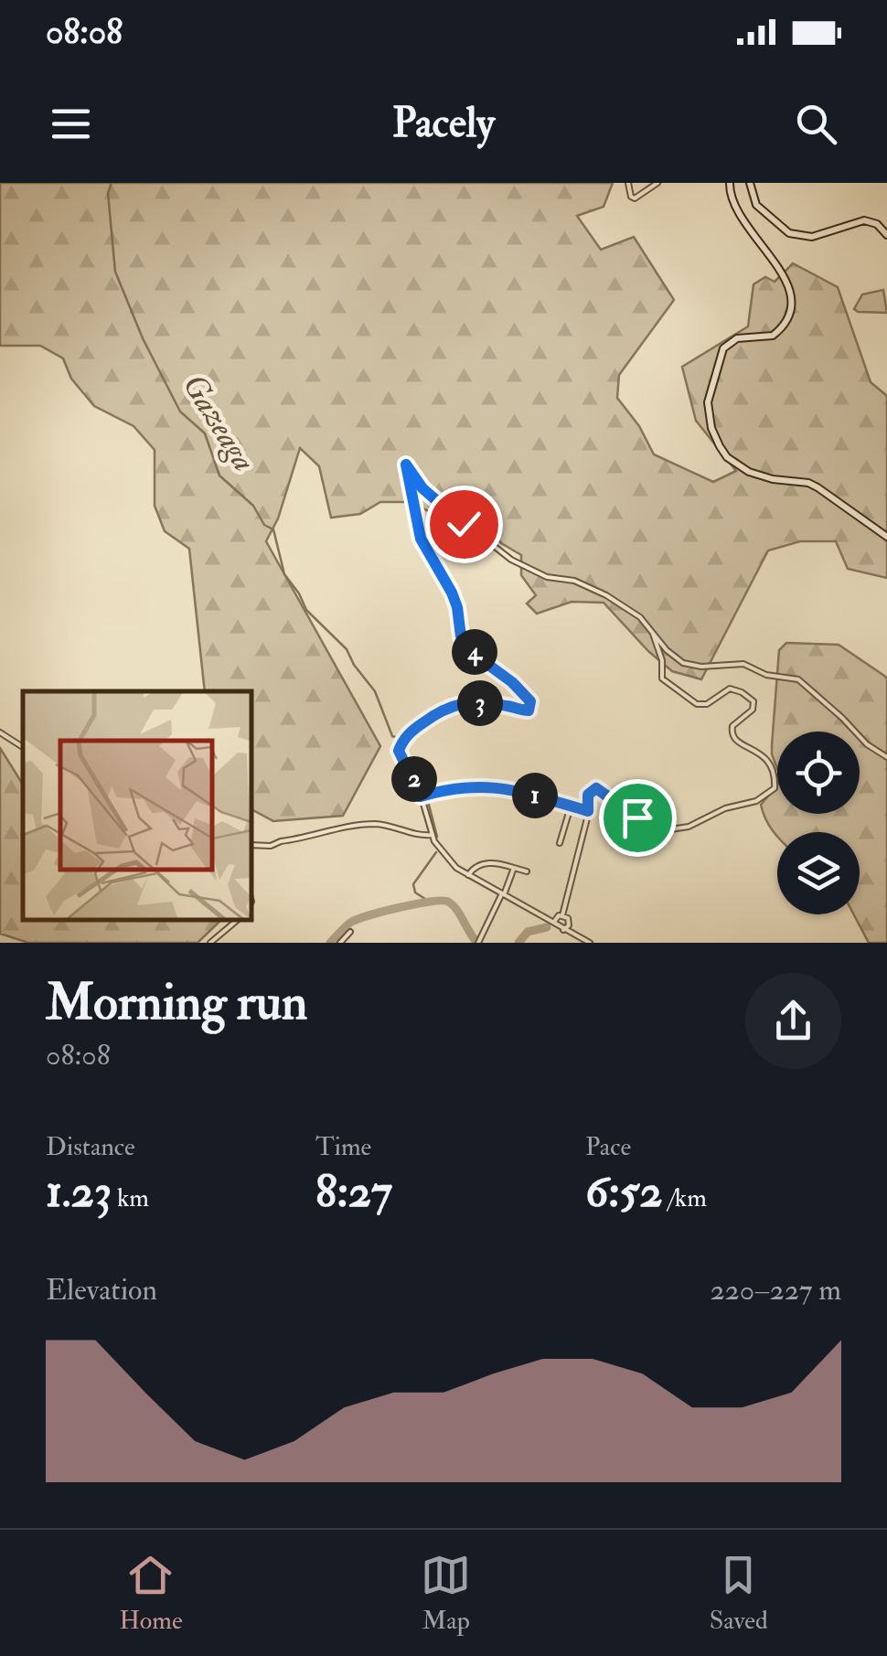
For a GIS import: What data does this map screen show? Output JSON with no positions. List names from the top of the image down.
{
  "water": ["Gazeaga"],
  "page": {
    "status": "08:08",
    "header": "Pacely",
    "pins": [
      "4",
      "3",
      "2",
      "1"
    ],
    "heading": ["Morning run", "08:08"],
    "stats": [
      ["Distance", "1.23 km"],
      ["Time", "8:27"],
      ["Pace", "6:52 /km"]
    ],
    "chart": ["Elevation", "220–227 m"],
    "tabs": ["Home", "Map", "Saved"]
  }
}
